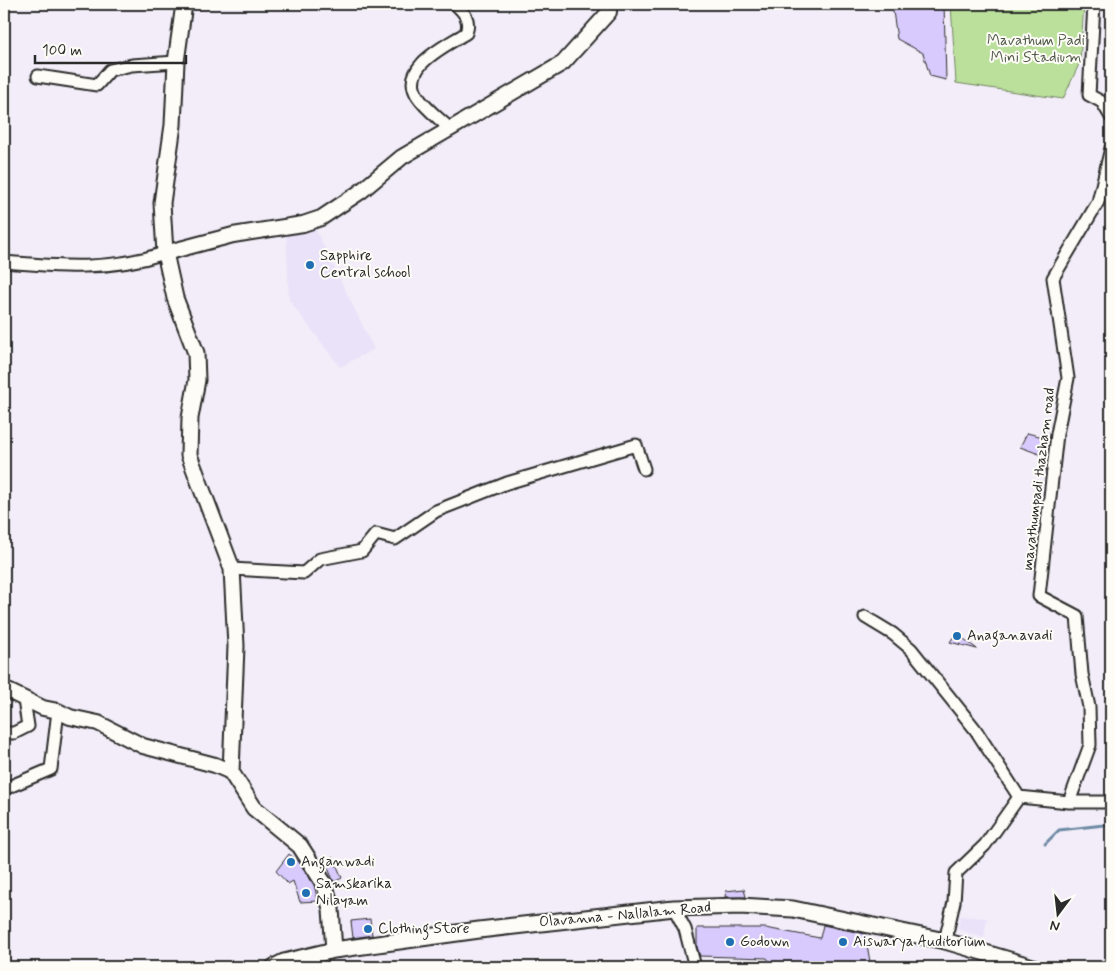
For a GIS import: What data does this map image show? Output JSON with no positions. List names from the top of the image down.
{
  "streets": {
    "main road": ["Olavanna - Nallalam Road"],
    "street": ["mavathumpadi thazham road"]
  },
  "parks": ["Mavathum Padi Mini Stadium"],
  "places": [
    "Sapphire Central school",
    "Anaganavadi",
    "Anganwadi",
    "Samskarika Nilayam",
    "Clothing Store",
    "Godown",
    "Aiswarya Auditorium"
  ],
  "scale_bar": "100 m",
  "north": "bottom"
}
